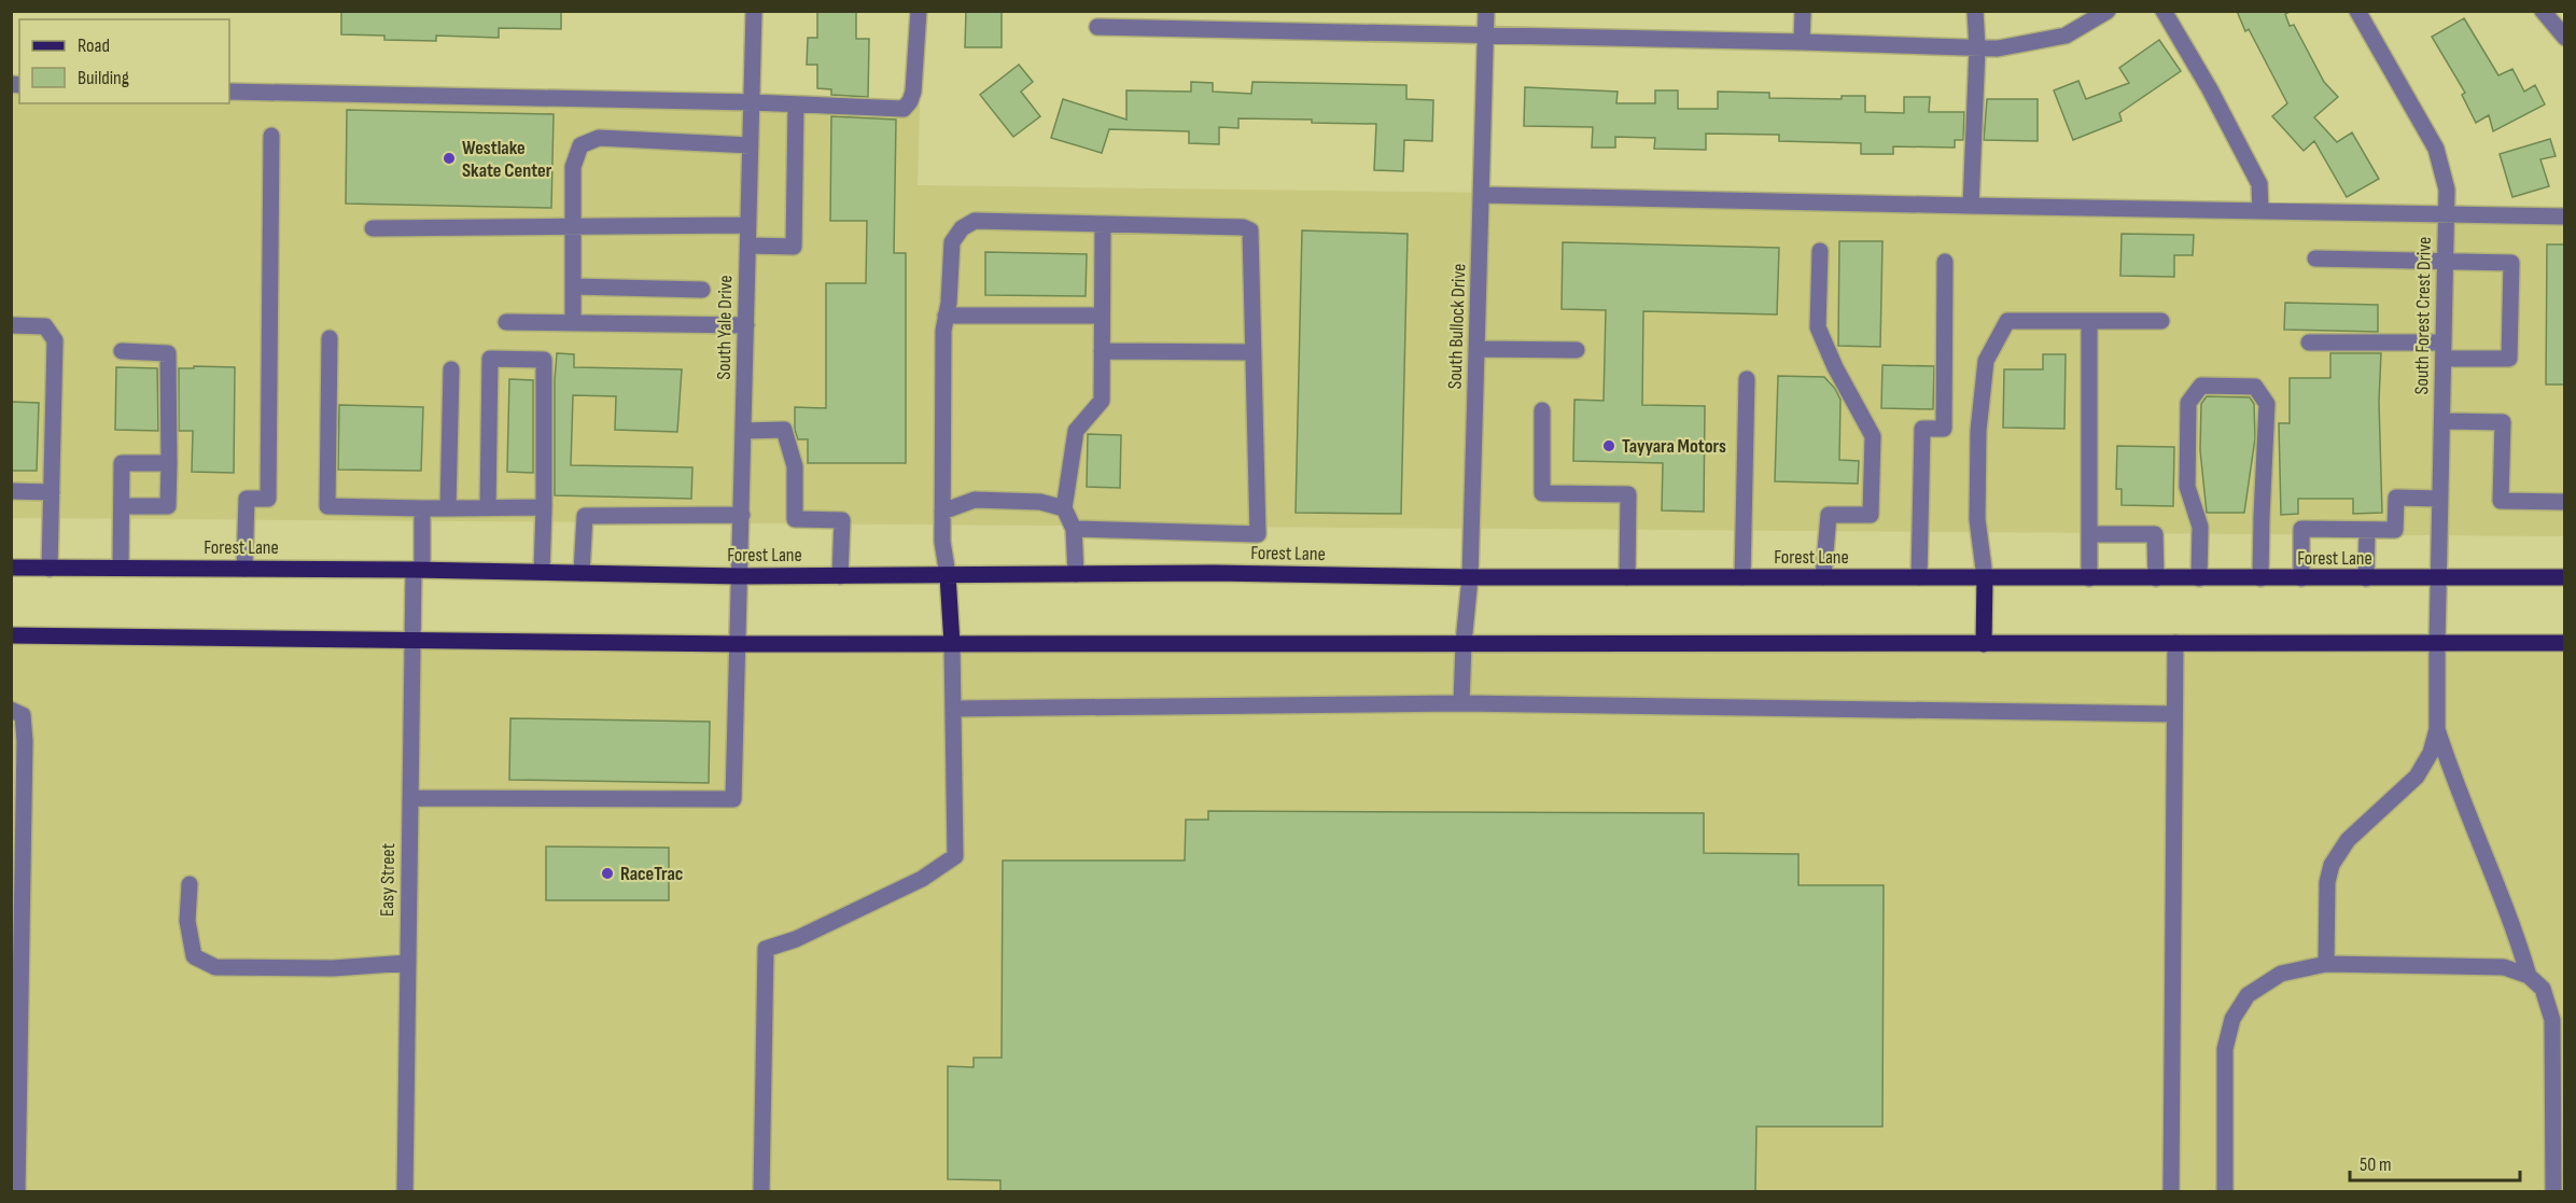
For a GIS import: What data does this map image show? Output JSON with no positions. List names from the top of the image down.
{
  "streets": {
    "main road": ["Forest Lane"],
    "street": [
      "South Forest Crest Drive",
      "South Bullock Drive",
      "South Yale Drive",
      "Easy Street"
    ]
  },
  "crossings": [
    ["South Forest Crest Drive", "Forest Lane"],
    ["South Bullock Drive", "Forest Lane"],
    ["South Yale Drive", "Forest Lane"],
    ["South Yale Drive", "Easy Street"],
    ["Forest Lane", "Easy Street"]
  ],
  "places": ["Westlake Skate Center", "Tayyara Motors", "RaceTrac"],
  "legend": ["Road", "Building"],
  "scale_bar": "50 m"
}
